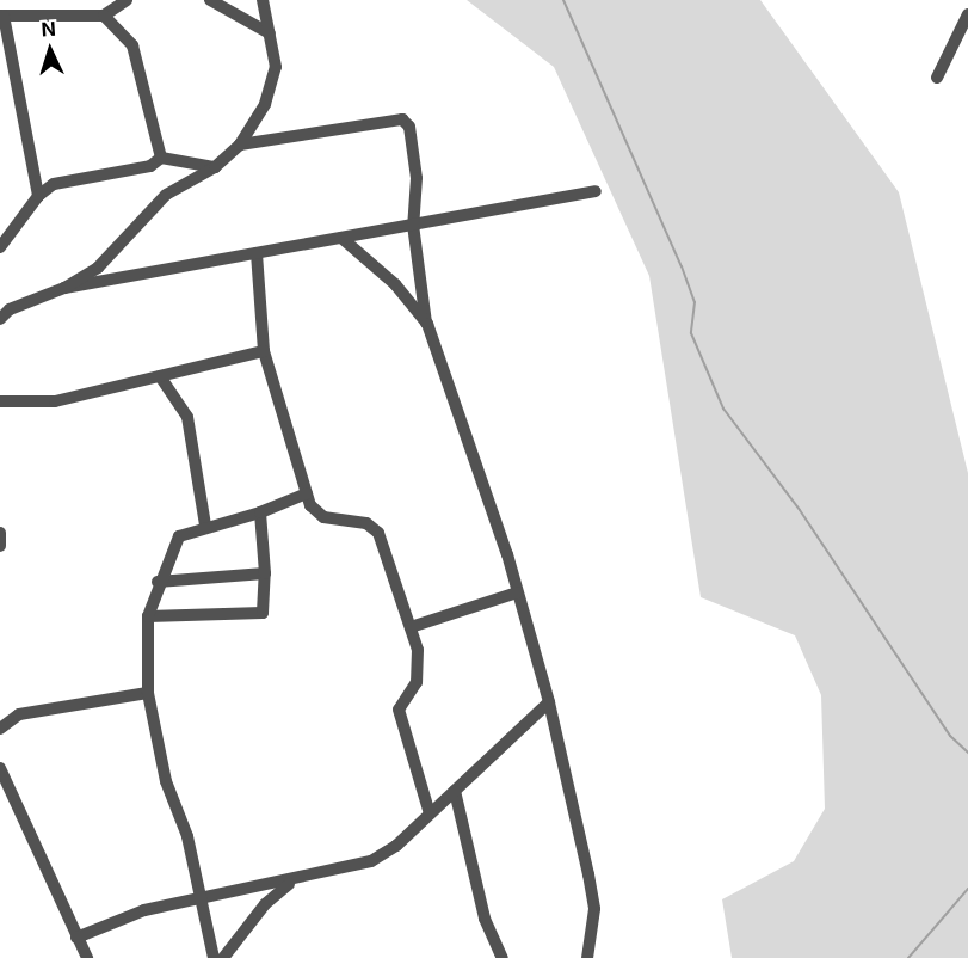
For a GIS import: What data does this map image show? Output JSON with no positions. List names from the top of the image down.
{
  "north": "top"
}
